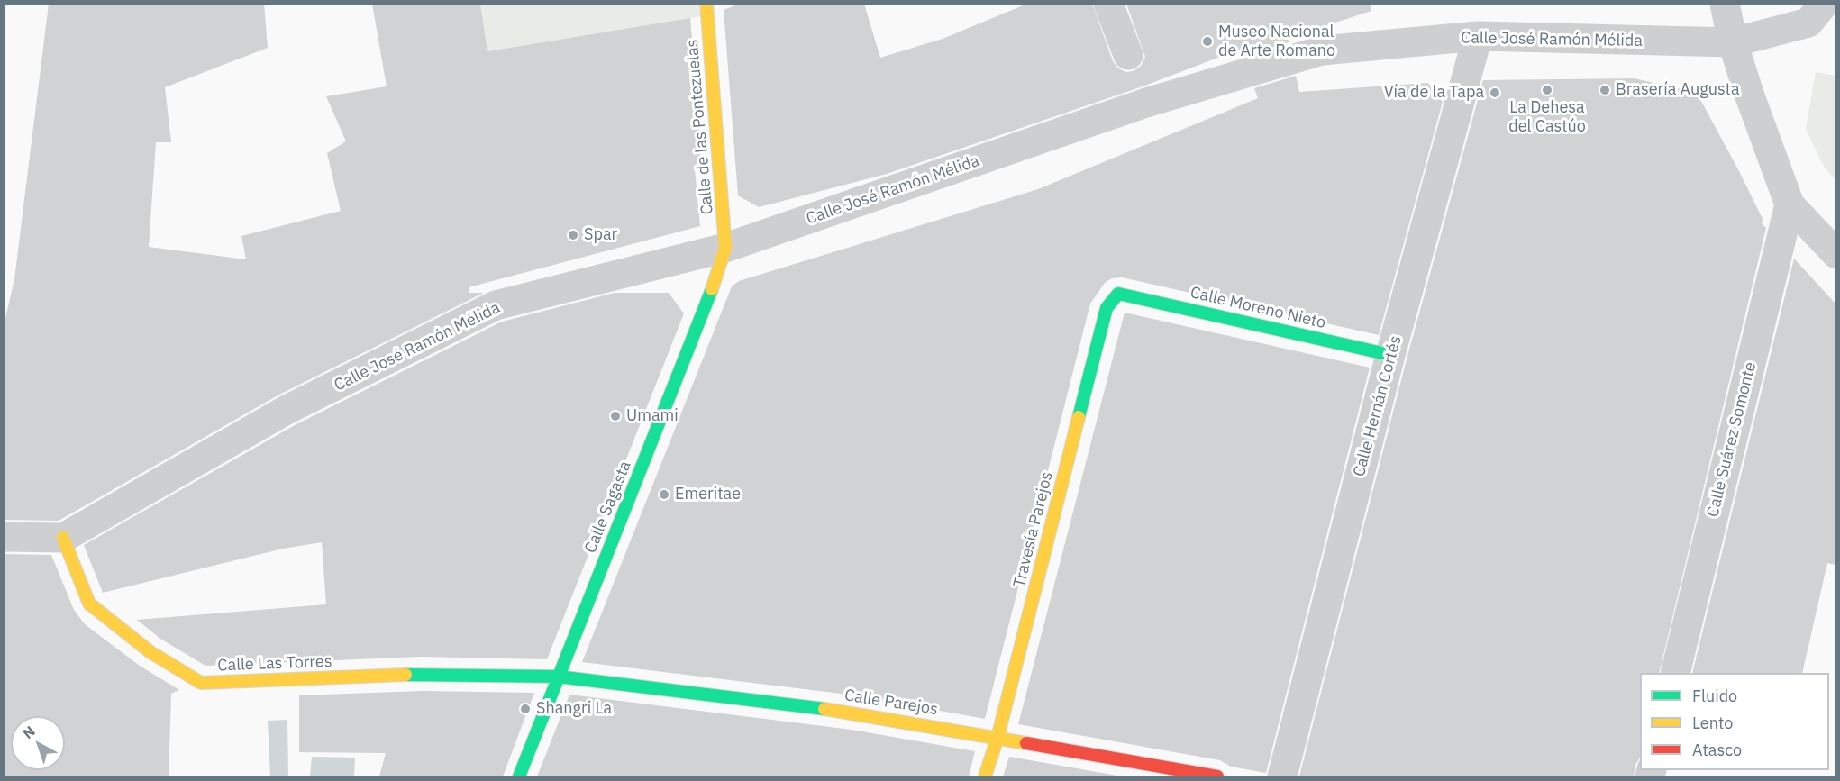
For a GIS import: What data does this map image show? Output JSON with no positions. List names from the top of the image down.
{
  "streets": {
    "street": [
      "Calle José Ramón Mélida",
      "Calle de las Pontezuelas",
      "Calle Moreno Nieto",
      "Calle Hernán Cortés",
      "Calle Suárez Somonte",
      "Calle Sagasta",
      "Travesía Parejos",
      "Calle Las Torres",
      "Calle Parejos"
    ]
  },
  "crossings": [
    ["Calle José Ramón Mélida", "Calle de las Pontezuelas"],
    ["Calle José Ramón Mélida", "Calle Hernán Cortés"],
    ["Calle José Ramón Mélida", "Calle Sagasta"],
    ["Calle José Ramón Mélida", "Calle Las Torres"],
    ["Calle de las Pontezuelas", "Calle Sagasta"],
    ["Calle Moreno Nieto", "Calle Hernán Cortés"],
    ["Calle Moreno Nieto", "Travesía Parejos"],
    ["Calle Sagasta", "Calle Las Torres"],
    ["Calle Sagasta", "Calle Parejos"],
    ["Travesía Parejos", "Calle Parejos"],
    ["Calle Las Torres", "Calle Parejos"]
  ],
  "places": [
    "Museo Nacional de Arte Romano",
    "La Dehesa del Castúo",
    "Brasería Augusta",
    "Vía de la Tapa",
    "Spar",
    "Umami",
    "Emeritae",
    "Shangri La"
  ],
  "legend": ["Fluido", "Lento", "Atasco"],
  "north": "top left"
}
